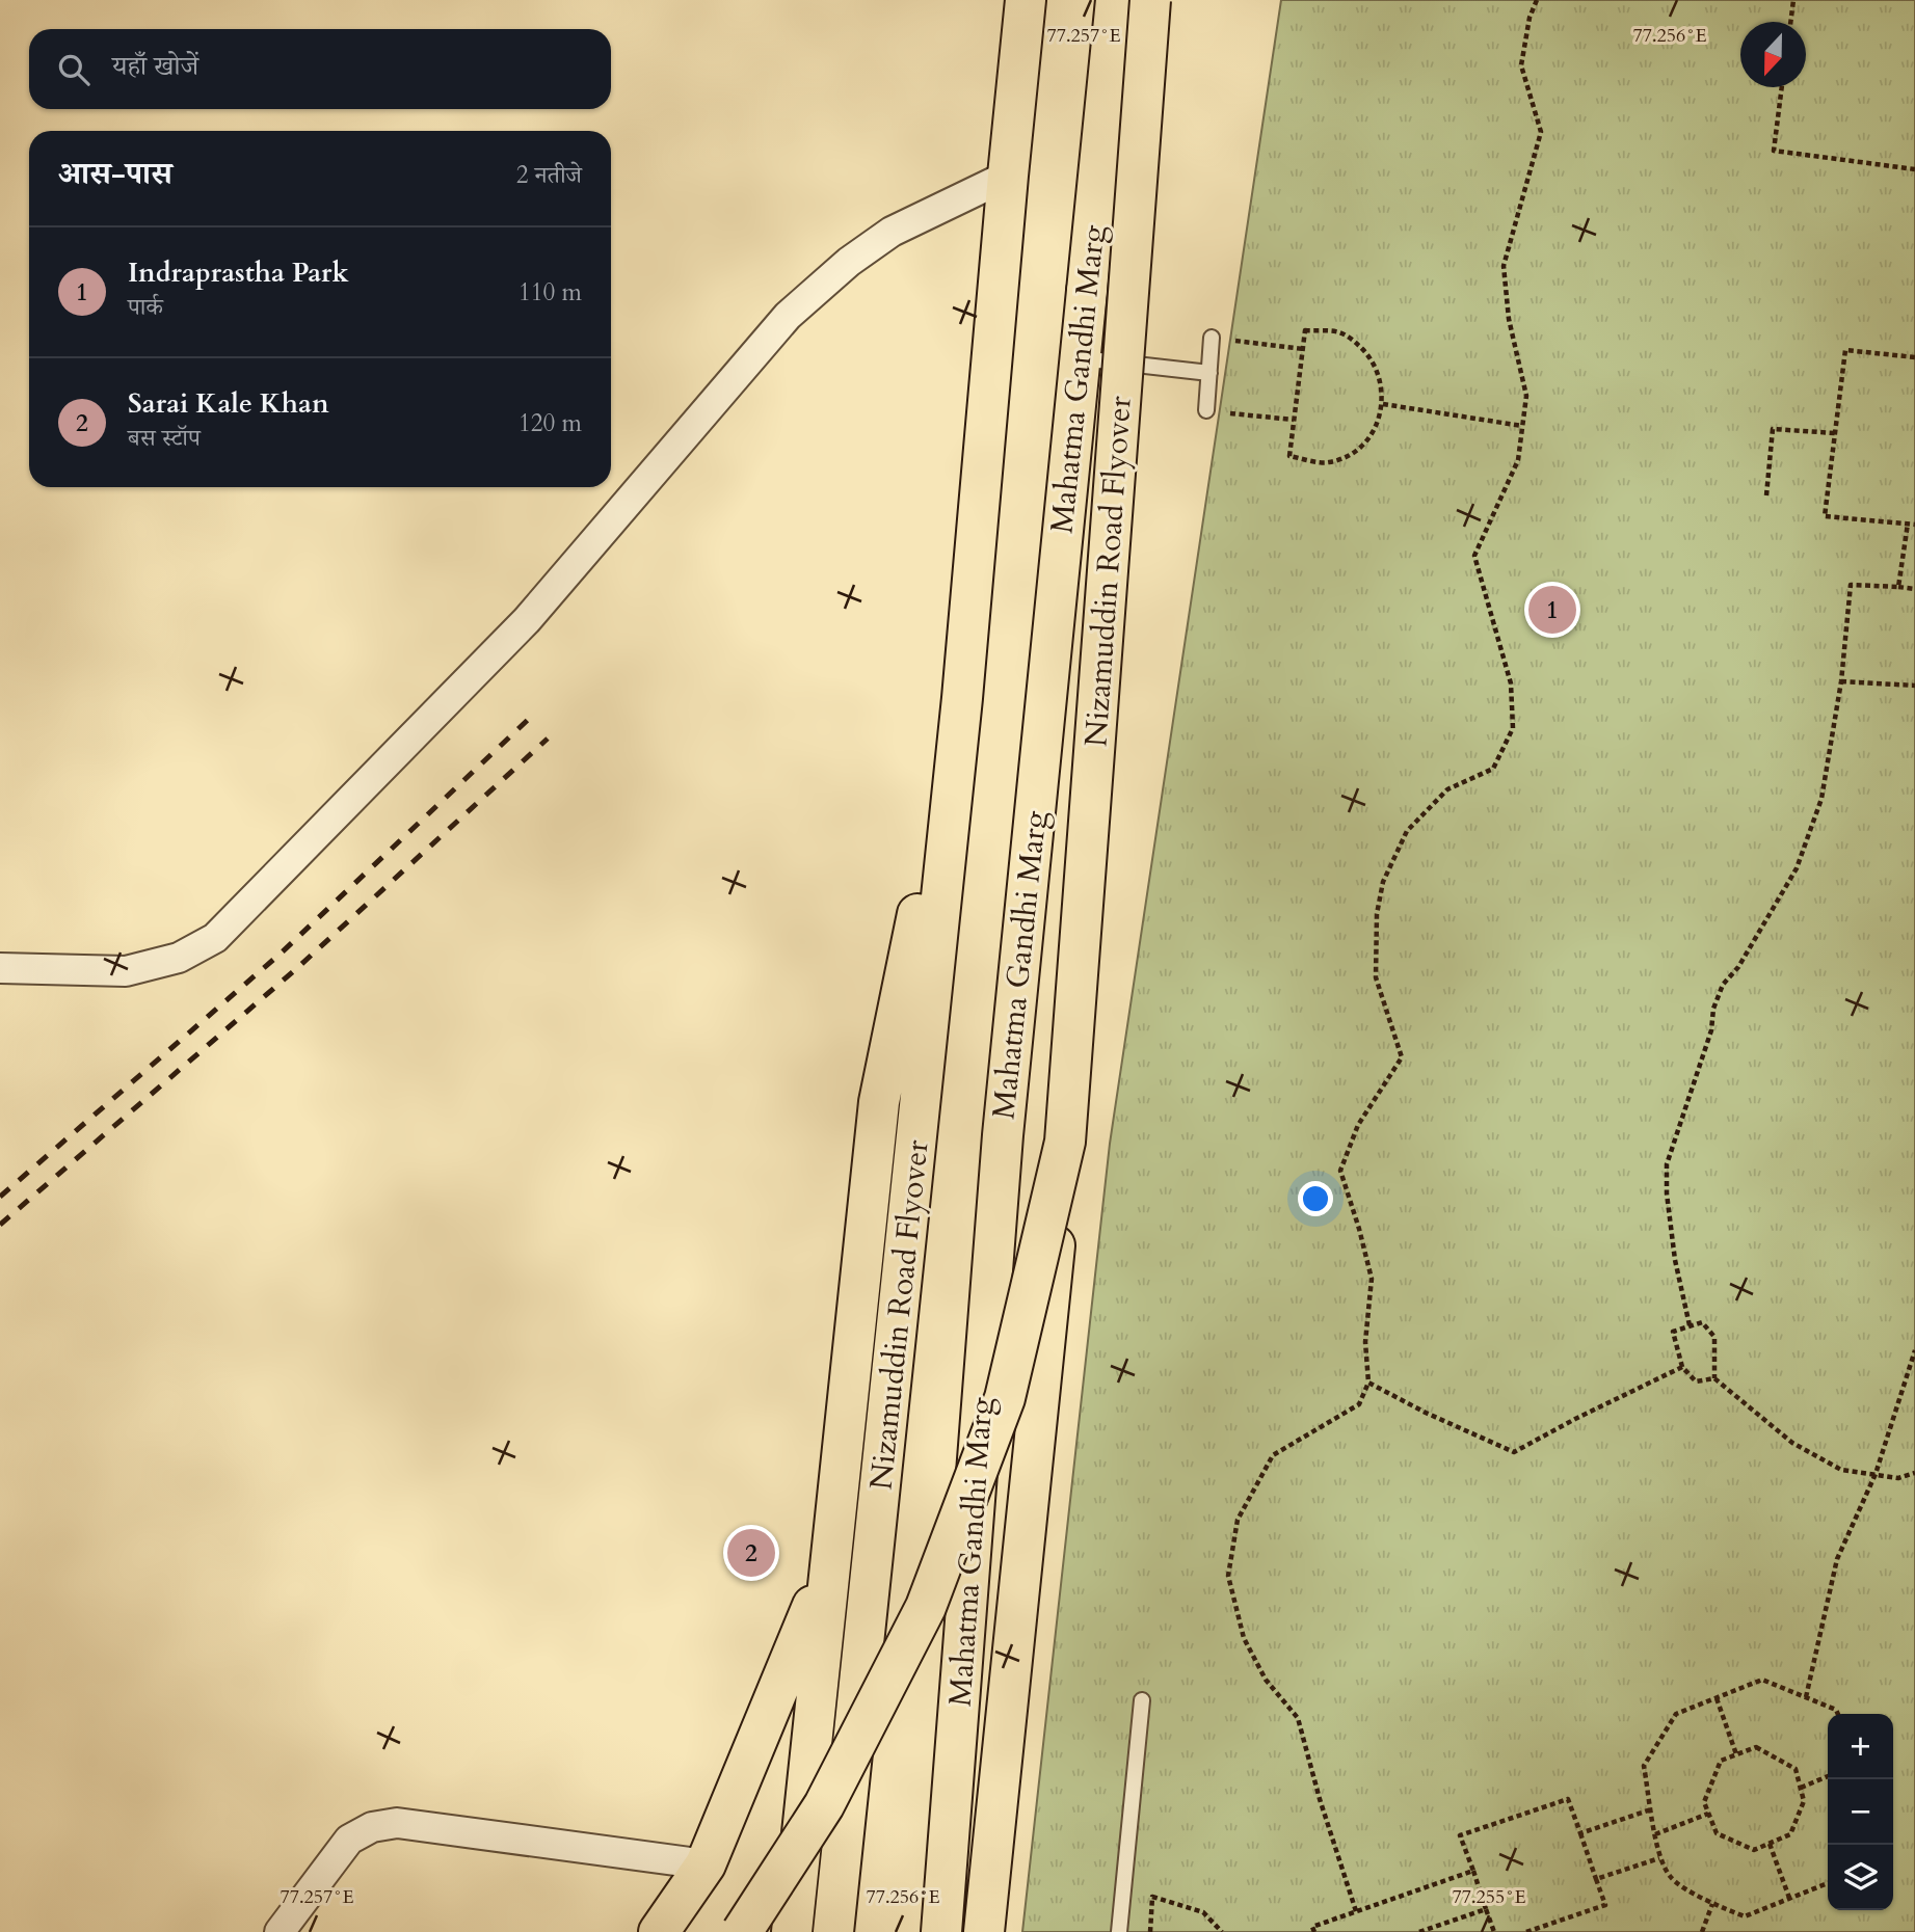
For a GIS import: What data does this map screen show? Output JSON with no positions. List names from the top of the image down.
{
  "streets": {
    "main road": ["Mahatma Gandhi Marg", "Nizamuddin Road Flyover"]
  },
  "north": "bottom",
  "page": {
    "search": "यहाँ खोजें",
    "heading": ["आस-पास", "2 नतीजे"],
    "list": [
      {
        "mark": "1",
        "name": "Indraprastha Park",
        "note": "पार्क",
        "value": "110 m"
      },
      {
        "mark": "2",
        "name": "Sarai Kale Khan",
        "note": "बस स्टॉप",
        "value": "120 m"
      }
    ],
    "pins": ["1", "2"],
    "map_buttons": ["+", "−"]
  },
  "coordinates": ["77.257°E", "77.256°E", "77.255°E"]
}
